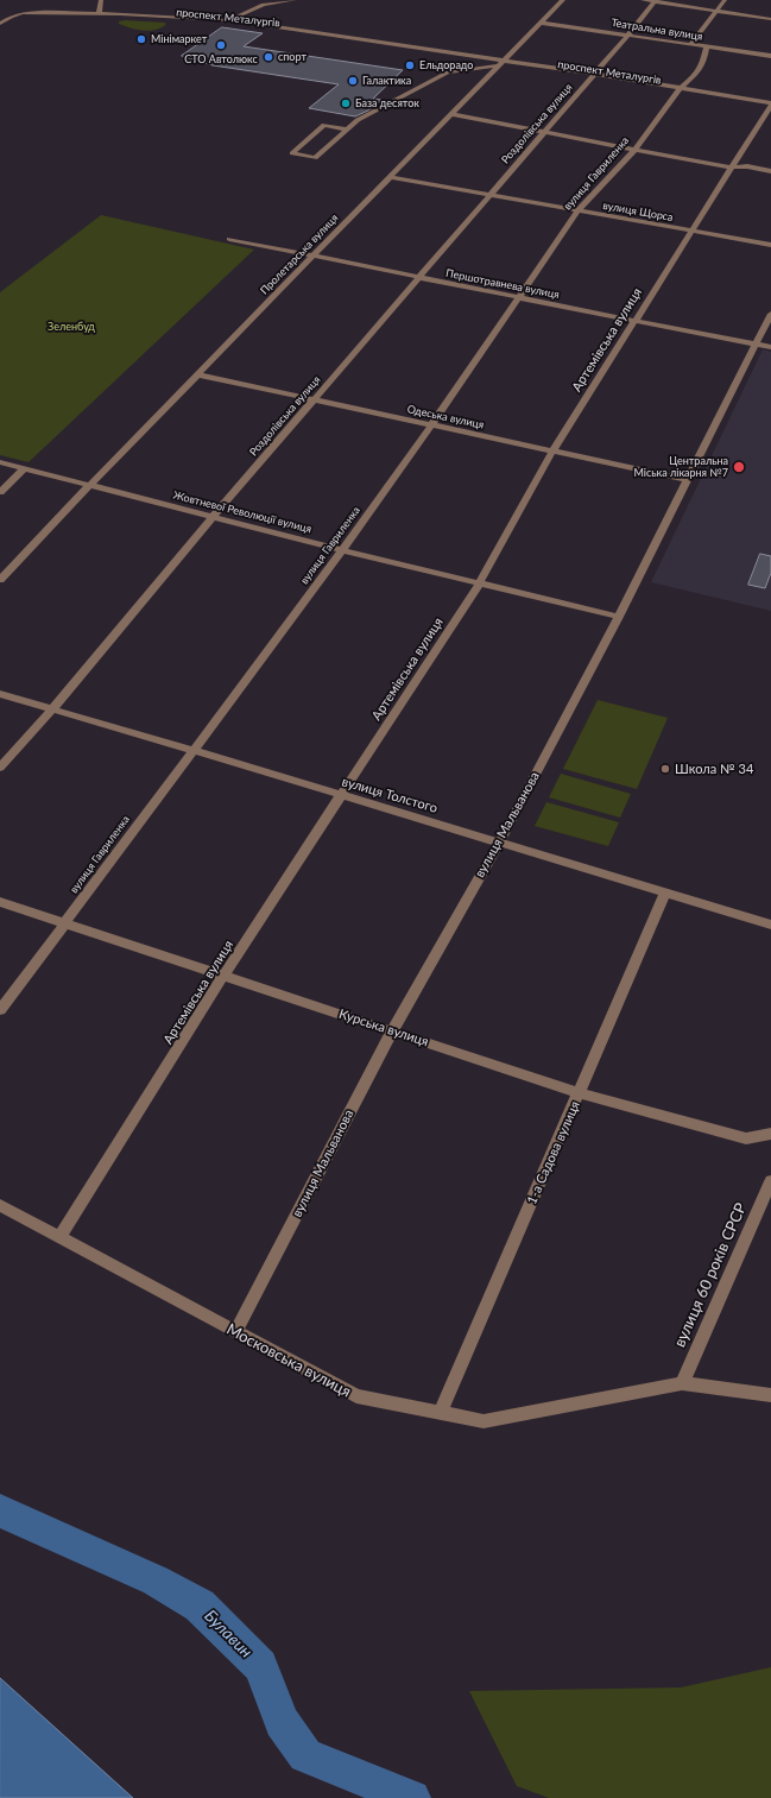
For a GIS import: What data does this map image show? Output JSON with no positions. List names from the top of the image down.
{
  "streets": {
    "street": [
      "проспект Металургів",
      "Театральна вулиця",
      "Роздолівська вулиця",
      "вулиця Гавриленка",
      "вулиця Щорса",
      "Пролетарська вулиця",
      "Першотравнева вулиця",
      "Артемівська вулиця",
      "Одеська вулиця",
      "Жовтневої Революції вулиця",
      "вулиця Толстого",
      "вулиця Мальванова",
      "Курська вулиця",
      "1-а Садова вулиця",
      "вулиця 60 років СРСР",
      "Московська вулиця"
    ]
  },
  "crossings": [
    ["проспект Металургів", "Роздолівська вулиця"],
    ["проспект Металургів", "вулиця Гавриленка"],
    ["проспект Металургів", "Пролетарська вулиця"],
    ["проспект Металургів", "Артемівська вулиця"],
    ["Театральна вулиця", "Роздолівська вулиця"],
    ["Театральна вулиця", "вулиця Гавриленка"],
    ["Театральна вулиця", "Пролетарська вулиця"],
    ["Роздолівська вулиця", "вулиця Щорса"],
    ["Роздолівська вулиця", "Першотравнева вулиця"],
    ["Роздолівська вулиця", "Одеська вулиця"],
    ["Роздолівська вулиця", "Жовтневої Революції вулиця"],
    ["Роздолівська вулиця", "вулиця Толстого"],
    ["вулиця Гавриленка", "вулиця Щорса"],
    ["вулиця Гавриленка", "Першотравнева вулиця"],
    ["вулиця Гавриленка", "Одеська вулиця"],
    ["вулиця Гавриленка", "Жовтневої Революції вулиця"],
    ["вулиця Гавриленка", "вулиця Толстого"],
    ["вулиця Гавриленка", "Курська вулиця"],
    ["вулиця Щорса", "Пролетарська вулиця"],
    ["вулиця Щорса", "Артемівська вулиця"],
    ["Пролетарська вулиця", "Першотравнева вулиця"],
    ["Пролетарська вулиця", "Одеська вулиця"],
    ["Пролетарська вулиця", "Жовтневої Революції вулиця"],
    ["Першотравнева вулиця", "Артемівська вулиця"],
    ["Першотравнева вулиця", "вулиця Мальванова"],
    ["Артемівська вулиця", "Одеська вулиця"],
    ["Артемівська вулиця", "Жовтневої Революції вулиця"],
    ["Артемівська вулиця", "вулиця Толстого"],
    ["Артемівська вулиця", "Курська вулиця"],
    ["Артемівська вулиця", "Московська вулиця"],
    ["Одеська вулиця", "вулиця Мальванова"],
    ["Жовтневої Революції вулиця", "вулиця Мальванова"],
    ["вулиця Толстого", "вулиця Мальванова"],
    ["вулиця Толстого", "1-а Садова вулиця"],
    ["вулиця Мальванова", "Курська вулиця"],
    ["вулиця Мальванова", "Московська вулиця"],
    ["Курська вулиця", "1-а Садова вулиця"],
    ["1-а Садова вулиця", "Московська вулиця"],
    ["вулиця 60 років СРСР", "Московська вулиця"]
  ],
  "water": ["Булавин"],
  "parks": ["Зеленбуд"],
  "places": [
    "Мінімаркет",
    "СТО Автолюкс",
    "спорт",
    "Ельдорадо",
    "Галактика",
    "База десяток",
    "Центральна Міська лікарня №7",
    "Школа № 34"
  ]
}
